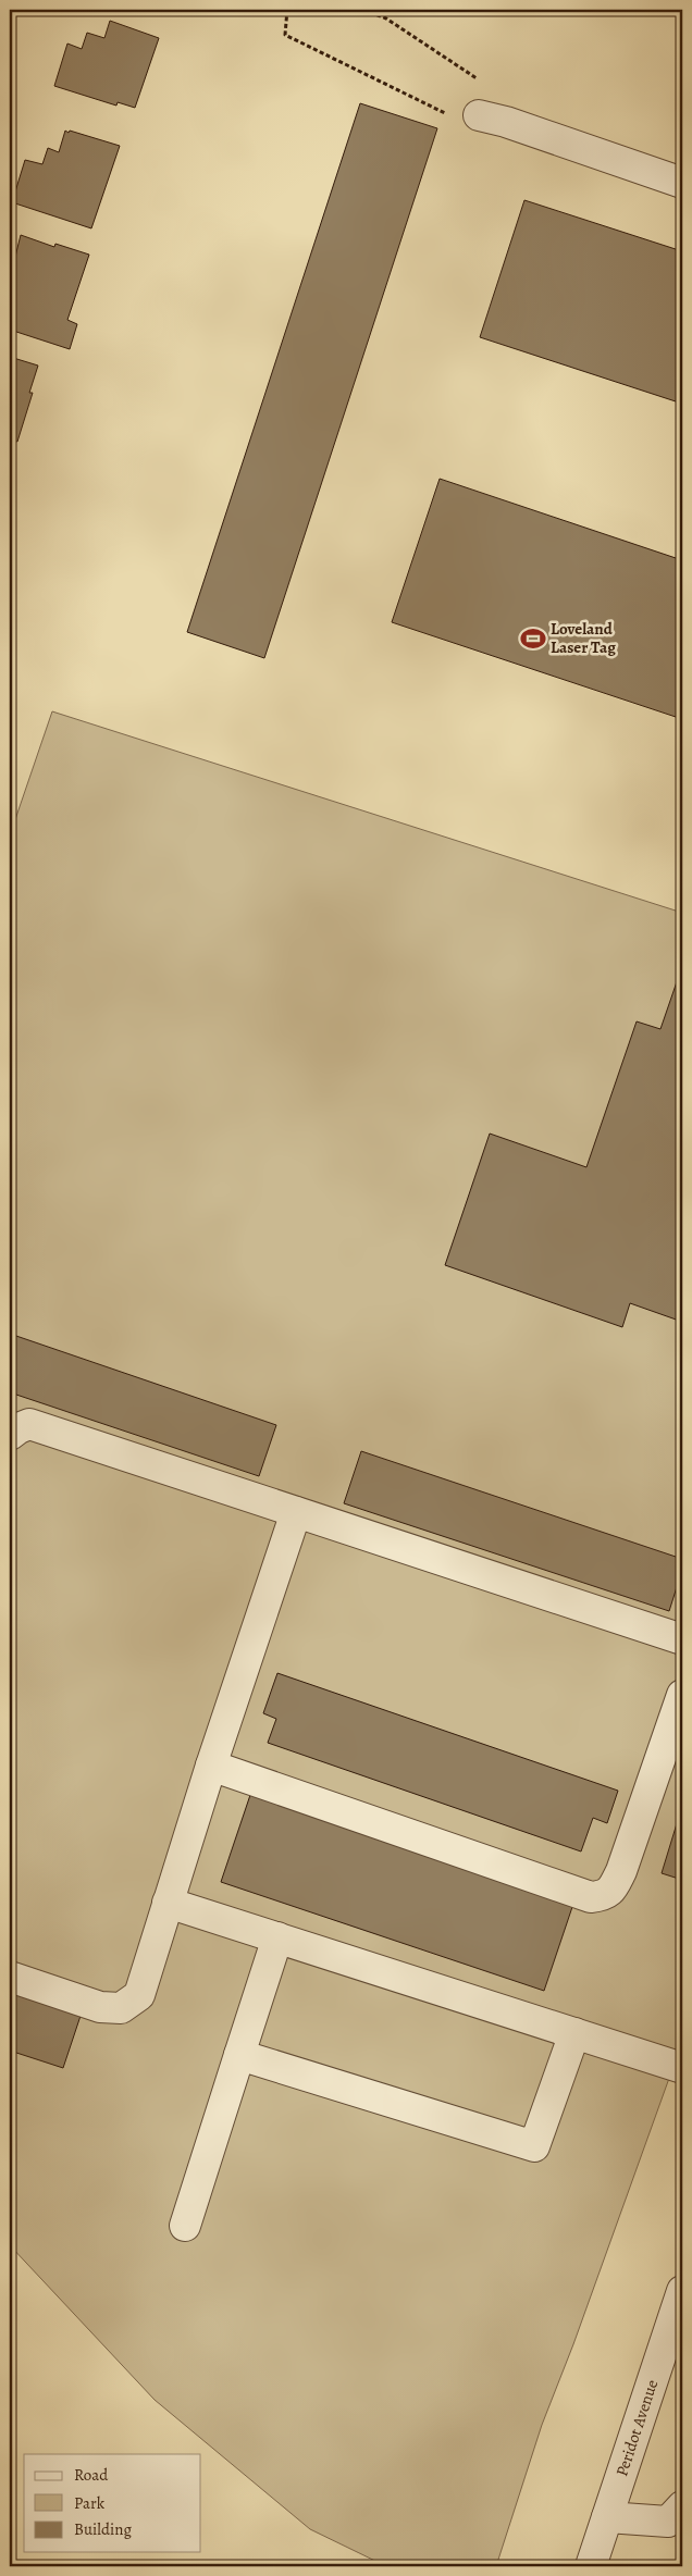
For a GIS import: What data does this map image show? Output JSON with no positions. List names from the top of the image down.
{
  "streets": {
    "street": ["Peridot Avenue"]
  },
  "places": {
    "sports": ["Loveland Laser Tag"]
  },
  "legend": ["Road", "Park", "Building"]
}
